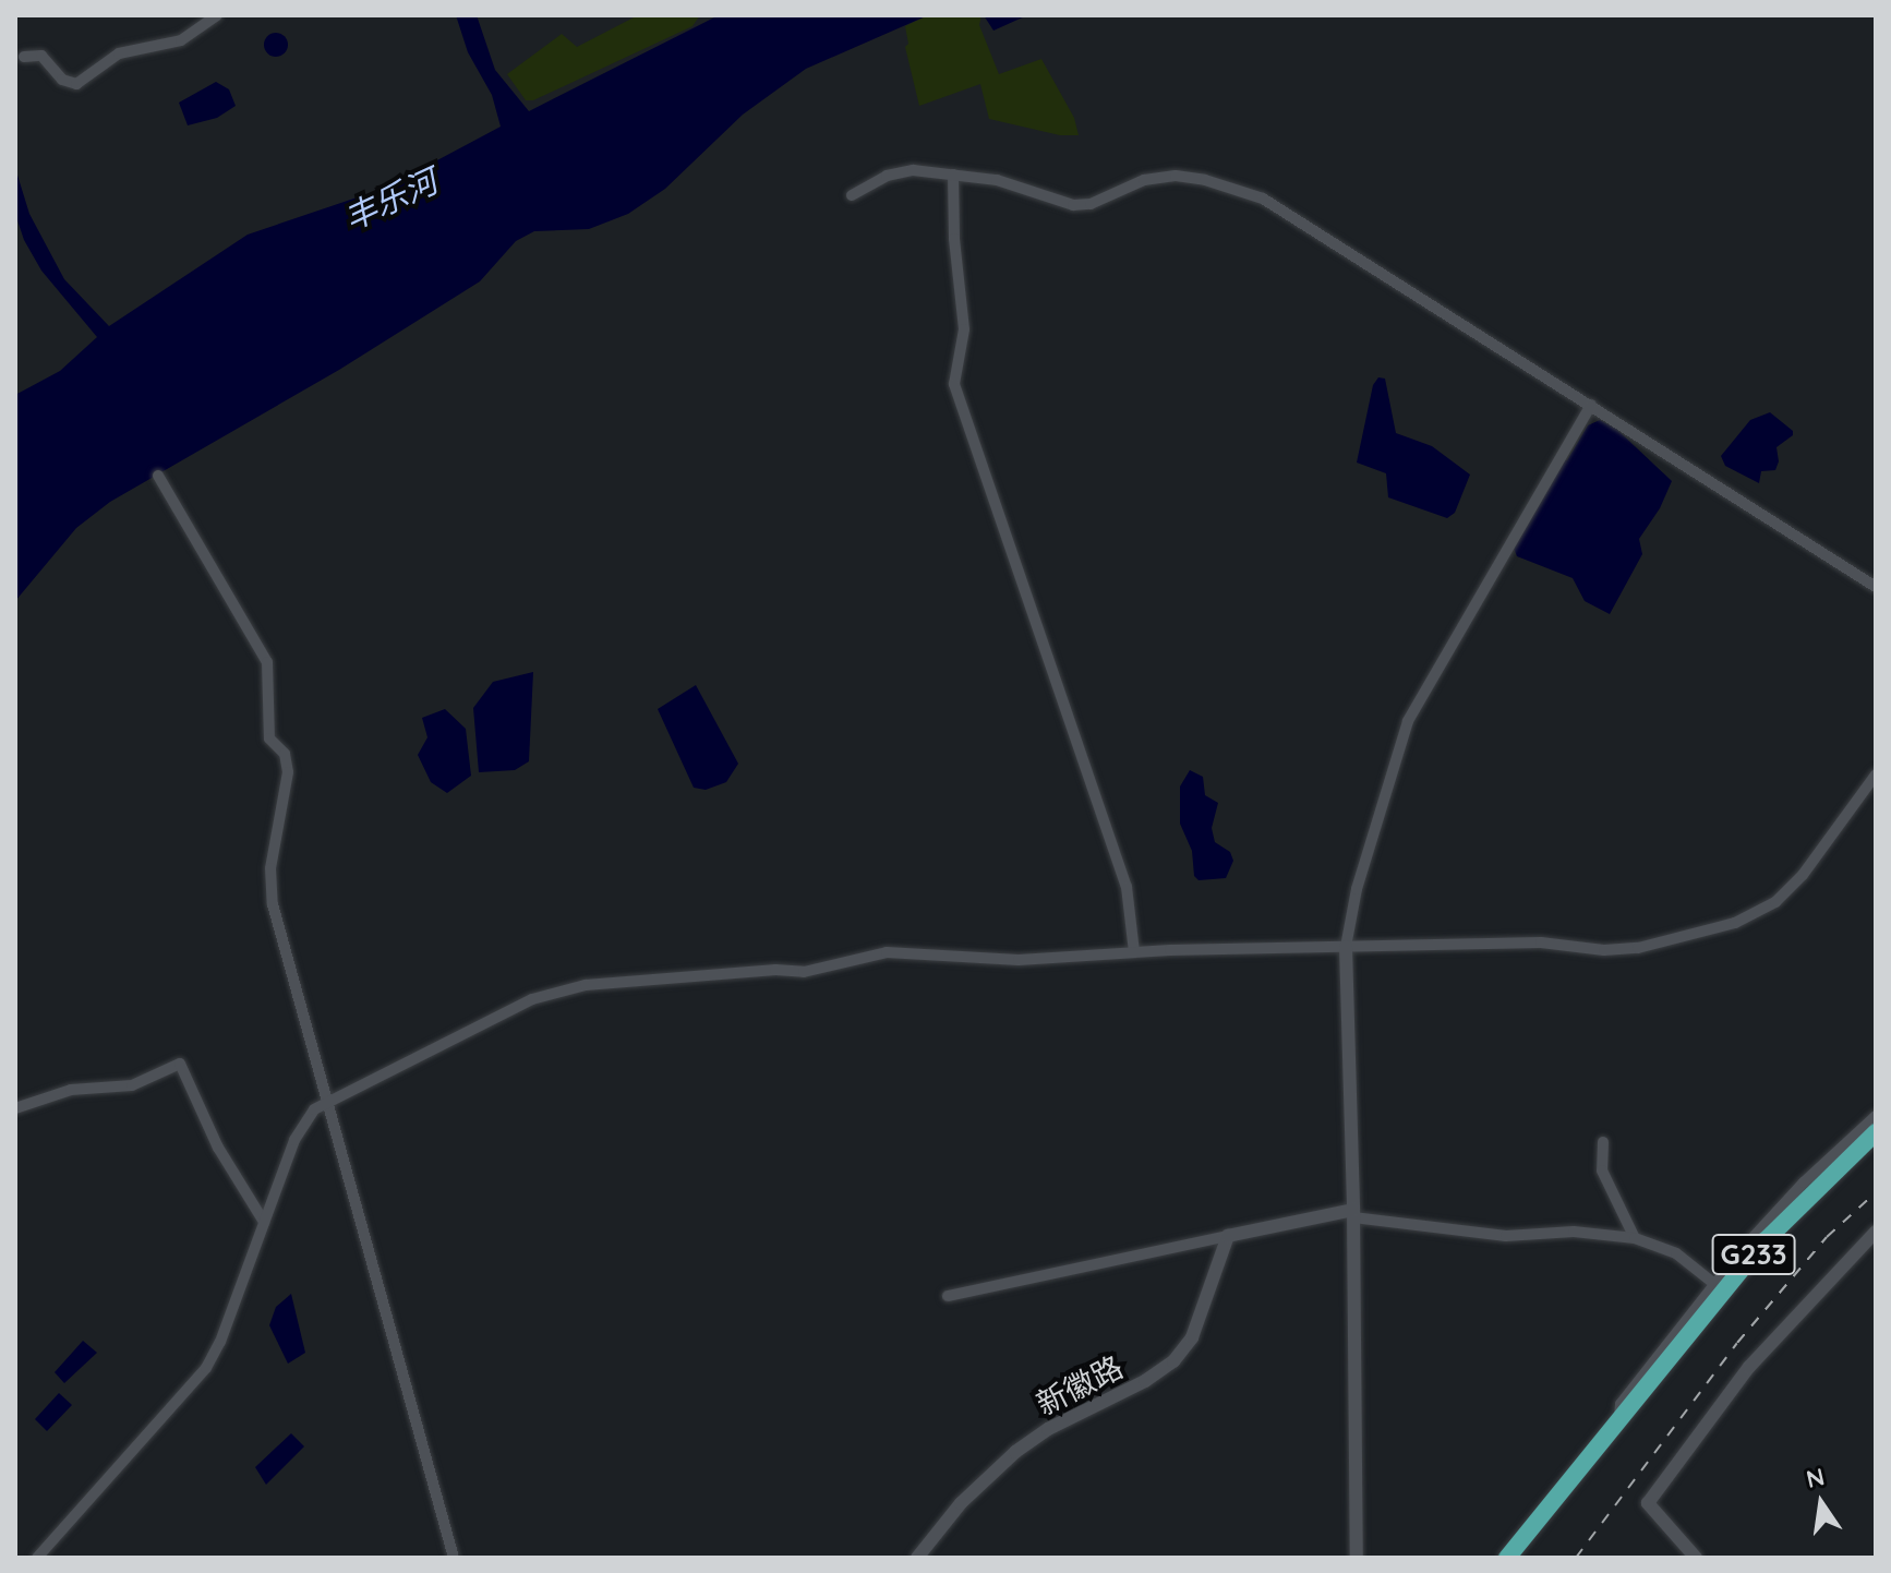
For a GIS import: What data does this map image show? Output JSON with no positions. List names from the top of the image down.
{
  "streets": {
    "highway": ["G233"],
    "street": ["新徽路"]
  },
  "water": ["丰乐河"],
  "north": "top"
}
